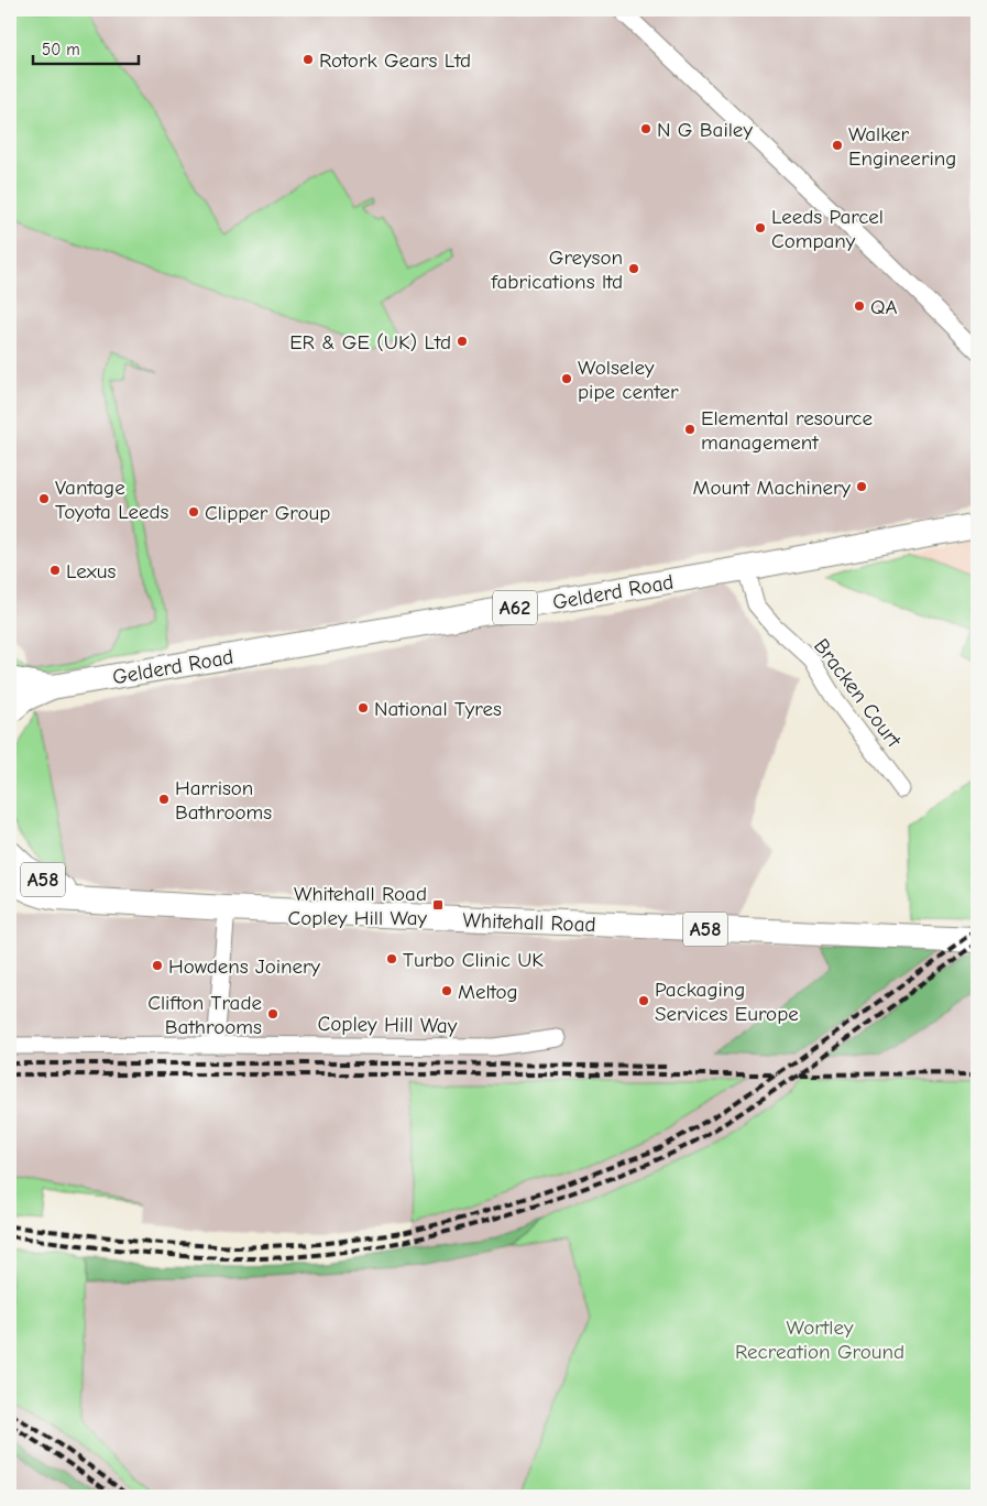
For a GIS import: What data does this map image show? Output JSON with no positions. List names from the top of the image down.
{
  "streets": {
    "main road": [
      "Gelderd Road",
      "A62",
      "A58",
      "Whitehall Road"
    ],
    "street": ["Bracken Court", "Copley Hill Way"]
  },
  "crossings": [
    ["Gelderd Road", "Bracken Court"]
  ],
  "parks": ["Wortley Recreation Ground"],
  "places": {
    "other": [
      "Rotork Gears Ltd",
      "N G Bailey",
      "Walker Engineering",
      "Leeds Parcel Company",
      "Greyson fabrications ltd",
      "QA",
      "ER & GE (UK) Ltd",
      "Wolseley pipe center",
      "Elemental resource management",
      "Mount Machinery",
      "Vantage Toyota Leeds",
      "Clipper Group",
      "Lexus",
      "National Tyres",
      "Harrison Bathrooms",
      "Turbo Clinic UK",
      "Howdens Joinery",
      "Meltog",
      "Packaging Services Europe",
      "Clifton Trade Bathrooms"
    ],
    "transit": ["Whitehall Road Copley Hill Way"]
  },
  "scale_bar": "50 m"
}
